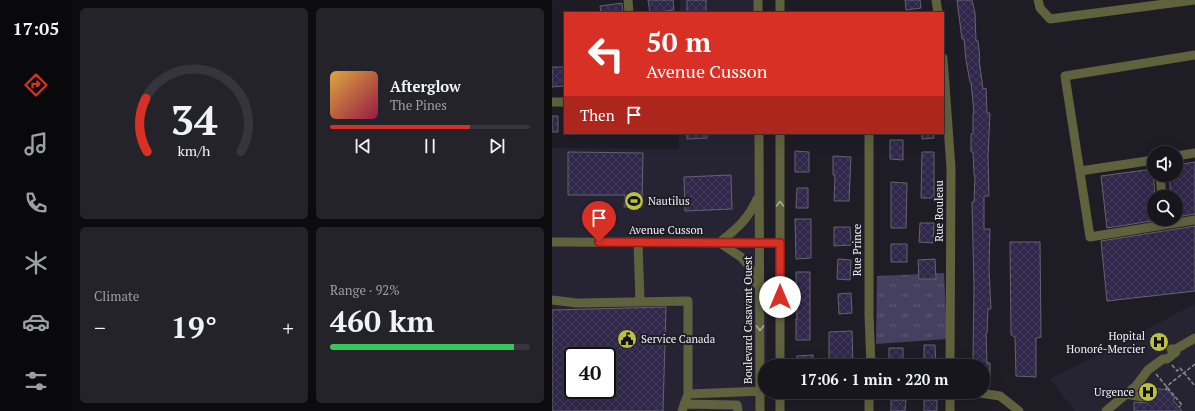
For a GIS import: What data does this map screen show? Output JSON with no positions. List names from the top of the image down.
{
  "streets": {
    "street": [
      "Rue Rouleau",
      "Avenue Cusson",
      "Rue Prince",
      "Boulevard Casavant Ouest"
    ]
  },
  "crossings": [
    ["Avenue Cusson", "Boulevard Casavant Ouest"]
  ],
  "places": {
    "sports": ["Nautilus"],
    "public building": ["Service Canada"],
    "hospital": ["Hopital Honoré-Mercier", "Urgence"]
  },
  "page": {
    "tabs": "17:05",
    "turn": ["50 m", "Avenue Cusson"],
    "song": ["Afterglow", "The Pines"],
    "then": "Then",
    "tile": [
      "Climate",
      ["Range · 92%", "460 km"]
    ],
    "heat": ["−", "19°", "+"],
    "limit": "40",
    "trip": "17:06 · 1 min · 220 m",
    "gauge": ["34", "km/h"]
  }
}
